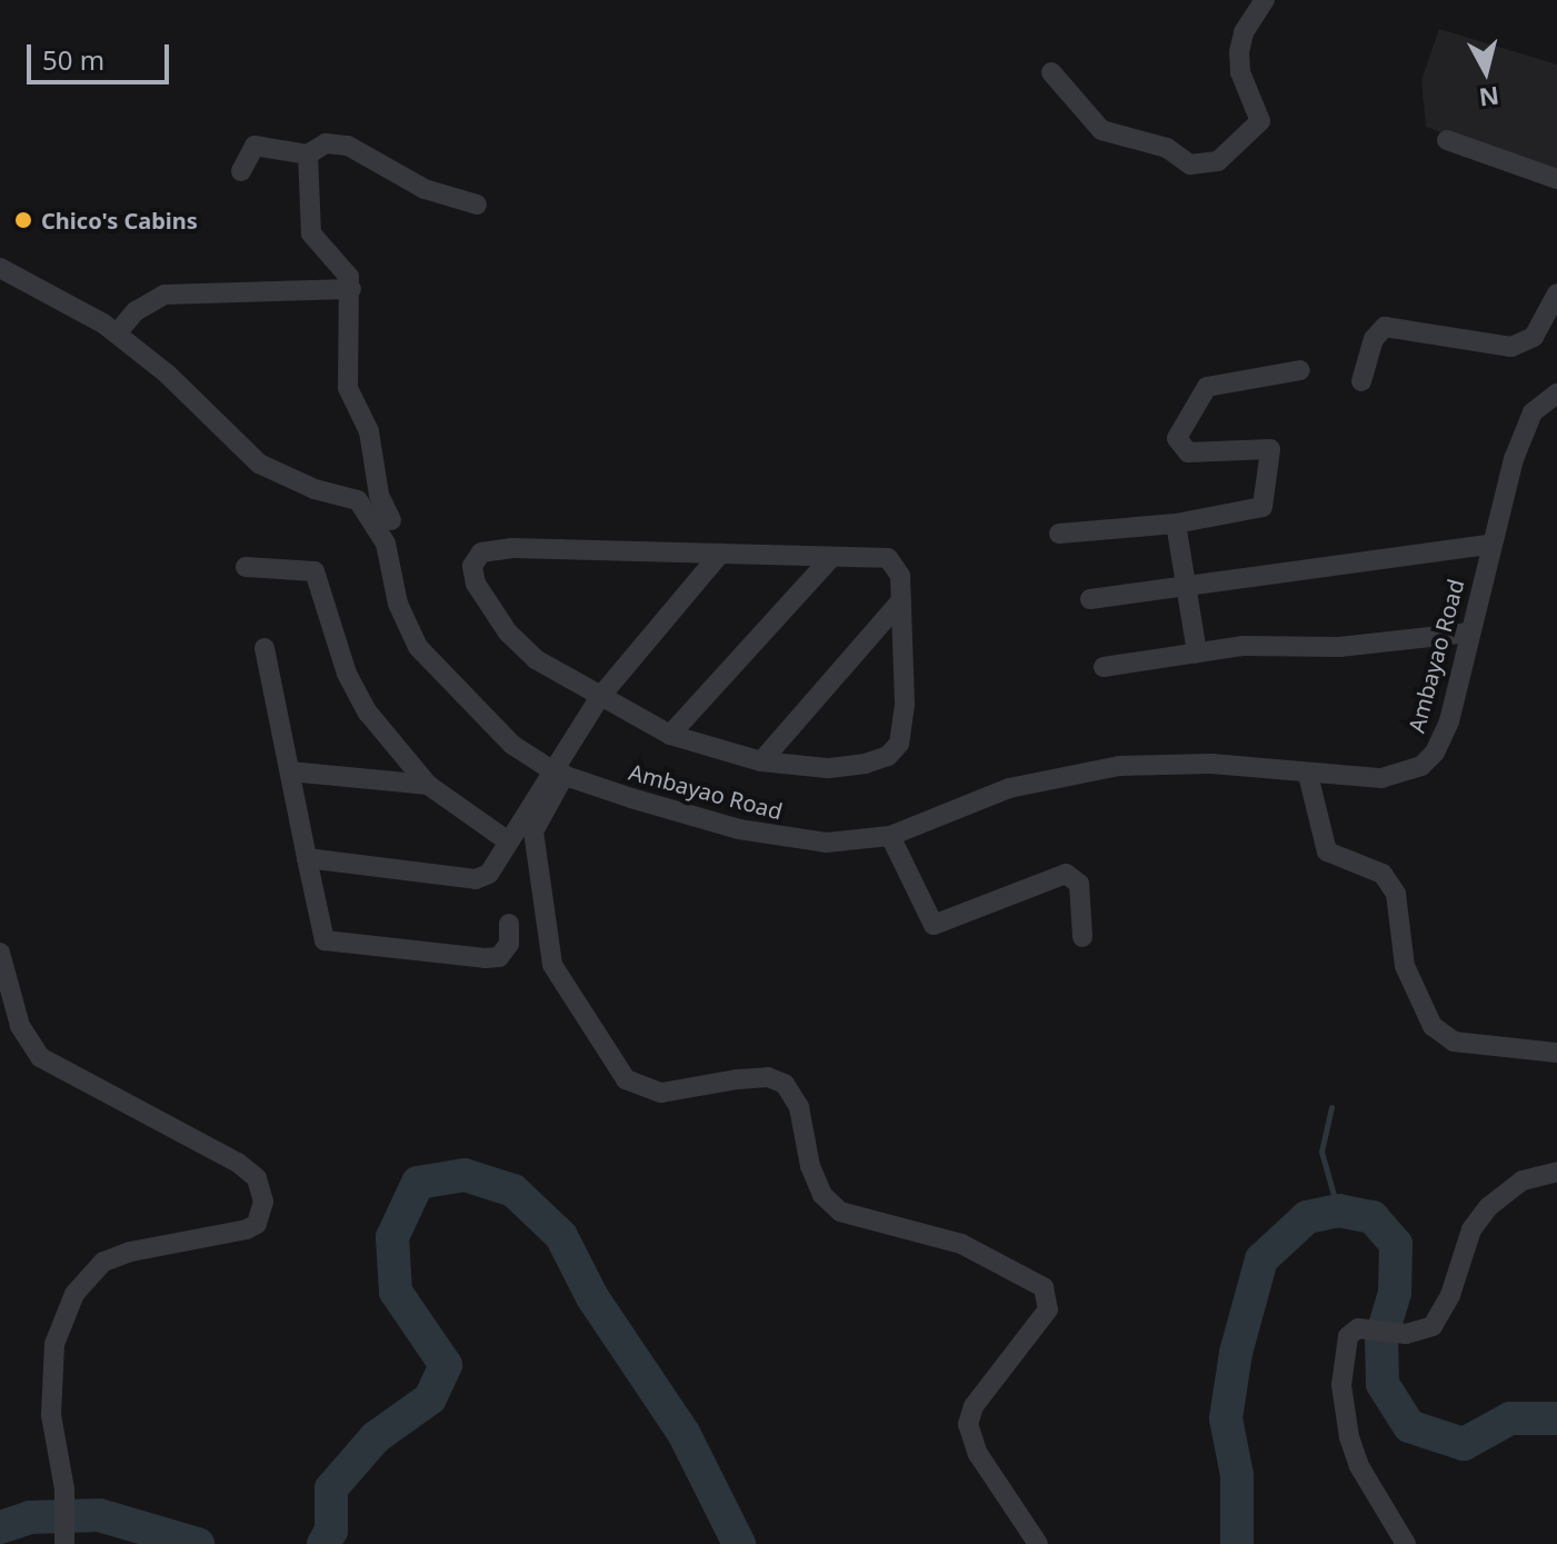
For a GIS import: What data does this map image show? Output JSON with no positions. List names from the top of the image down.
{
  "streets": {
    "street": ["Ambayao Road"]
  },
  "places": ["Chico's Cabins"],
  "scale_bar": "50 m",
  "north": "bottom"
}
